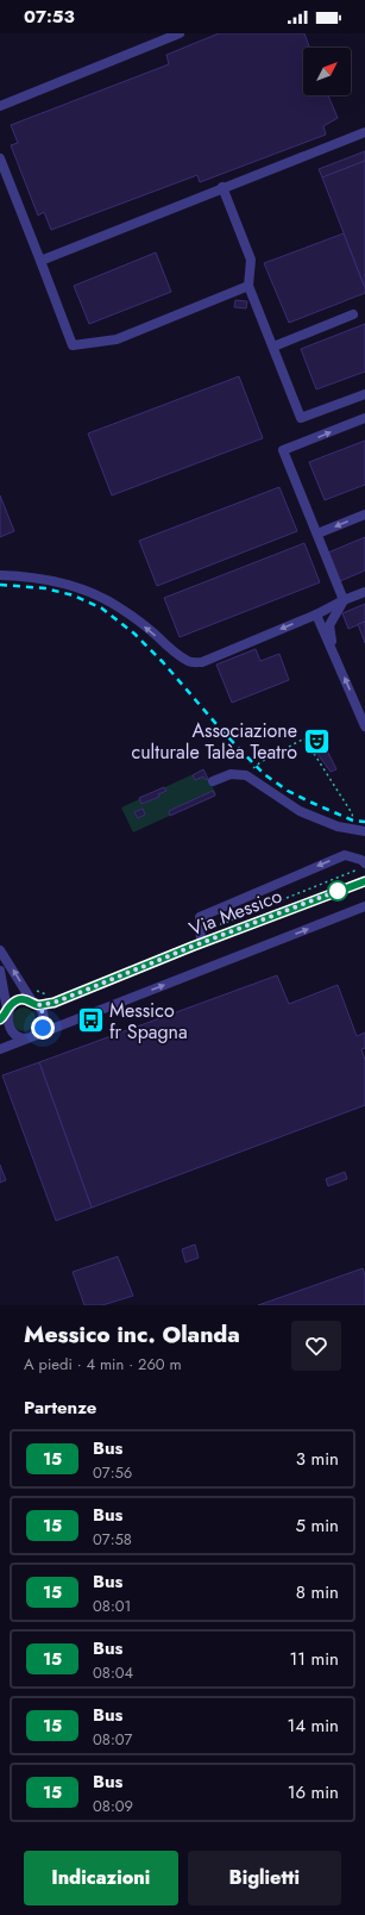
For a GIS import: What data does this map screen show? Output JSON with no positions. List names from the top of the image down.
{
  "streets": {
    "street": ["Via Messico"]
  },
  "places": {
    "theatre": ["Associazione culturale Talèa Teatro"],
    "bus stop": ["Messico fr Spagna"]
  },
  "lines": ["bus line 15"],
  "north": "top right",
  "page": {
    "status": "07:53",
    "heading": [
      ["Messico inc. Olanda", "A piedi · 4 min · 260 m"],
      "Partenze"
    ],
    "list": [
      {
        "mark": "15",
        "name": "Bus",
        "note": "07:56",
        "value": "3 min"
      },
      {
        "mark": "15",
        "name": "Bus",
        "note": "07:58",
        "value": "5 min"
      },
      {
        "mark": "15",
        "name": "Bus",
        "note": "08:01",
        "value": "8 min"
      },
      {
        "mark": "15",
        "name": "Bus",
        "note": "08:04",
        "value": "11 min"
      },
      {
        "mark": "15",
        "name": "Bus",
        "note": "08:07",
        "value": "14 min"
      },
      {
        "mark": "15",
        "name": "Bus",
        "note": "08:09",
        "value": "16 min"
      }
    ],
    "buttons": ["Indicazioni", "Biglietti"]
  }
}
